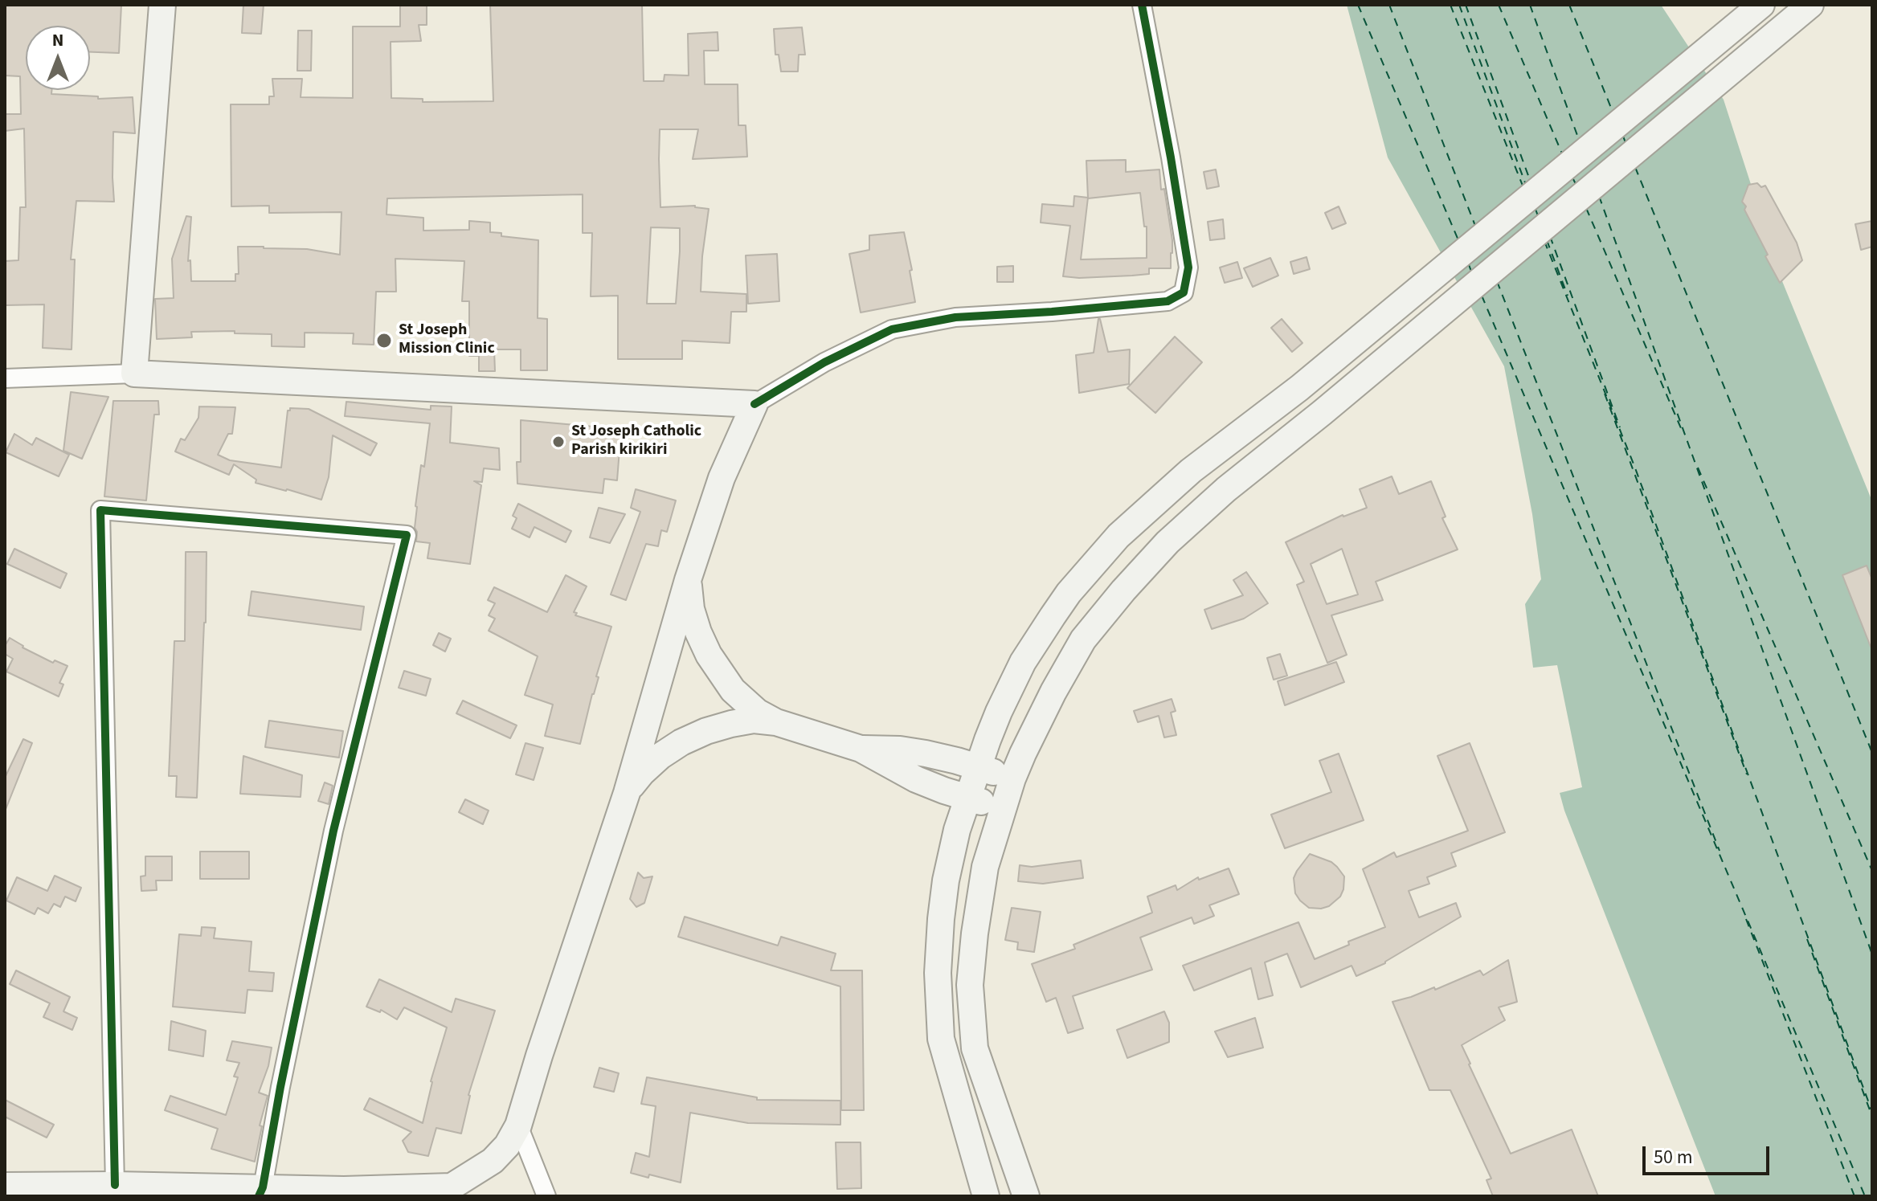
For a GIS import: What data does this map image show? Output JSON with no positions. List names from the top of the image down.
{
  "places": ["St Joseph Mission Clinic", "St Joseph Catholic Parish kirikiri"],
  "scale_bar": "50 m",
  "north": "top"
}
